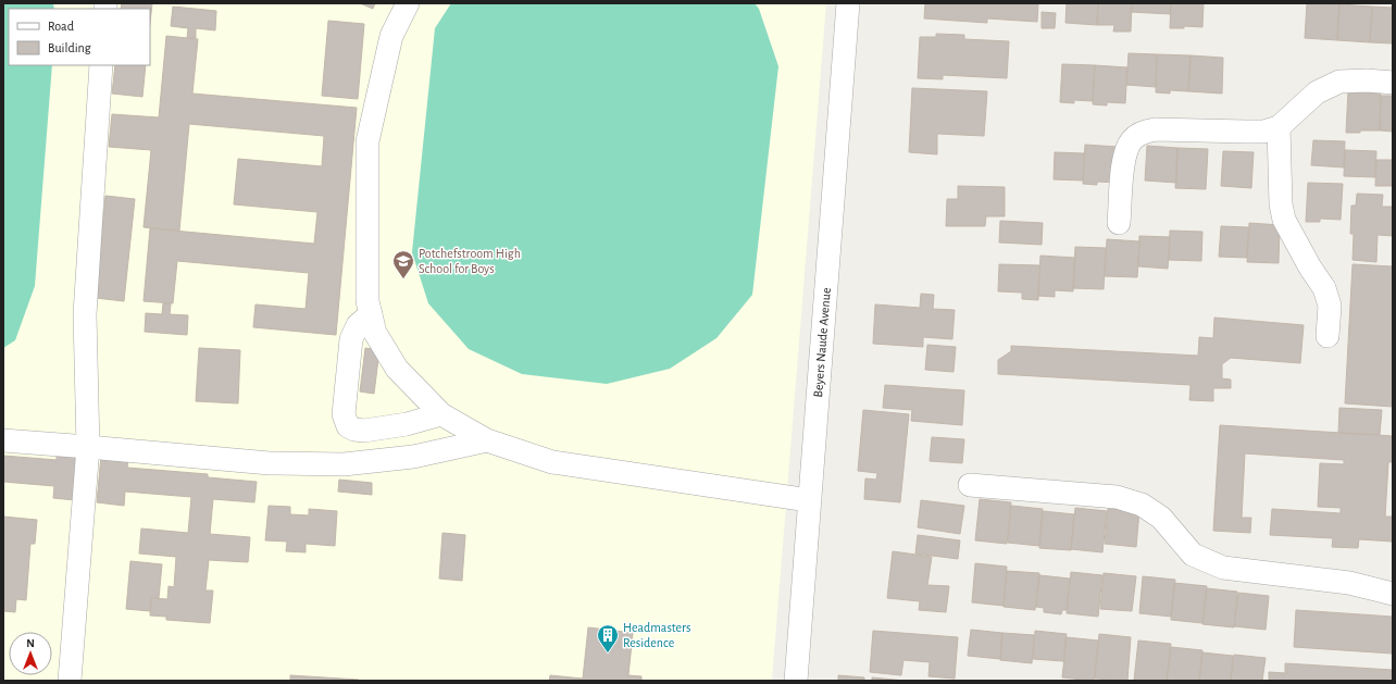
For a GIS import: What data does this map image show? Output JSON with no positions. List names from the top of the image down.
{
  "streets": {
    "street": ["Beyers Naude Avenue"]
  },
  "places": {
    "school or university": ["Potchefstroom High School for Boys"],
    "building": ["Headmasters Residence"]
  },
  "legend": ["Road", "Building"],
  "north": "top"
}
